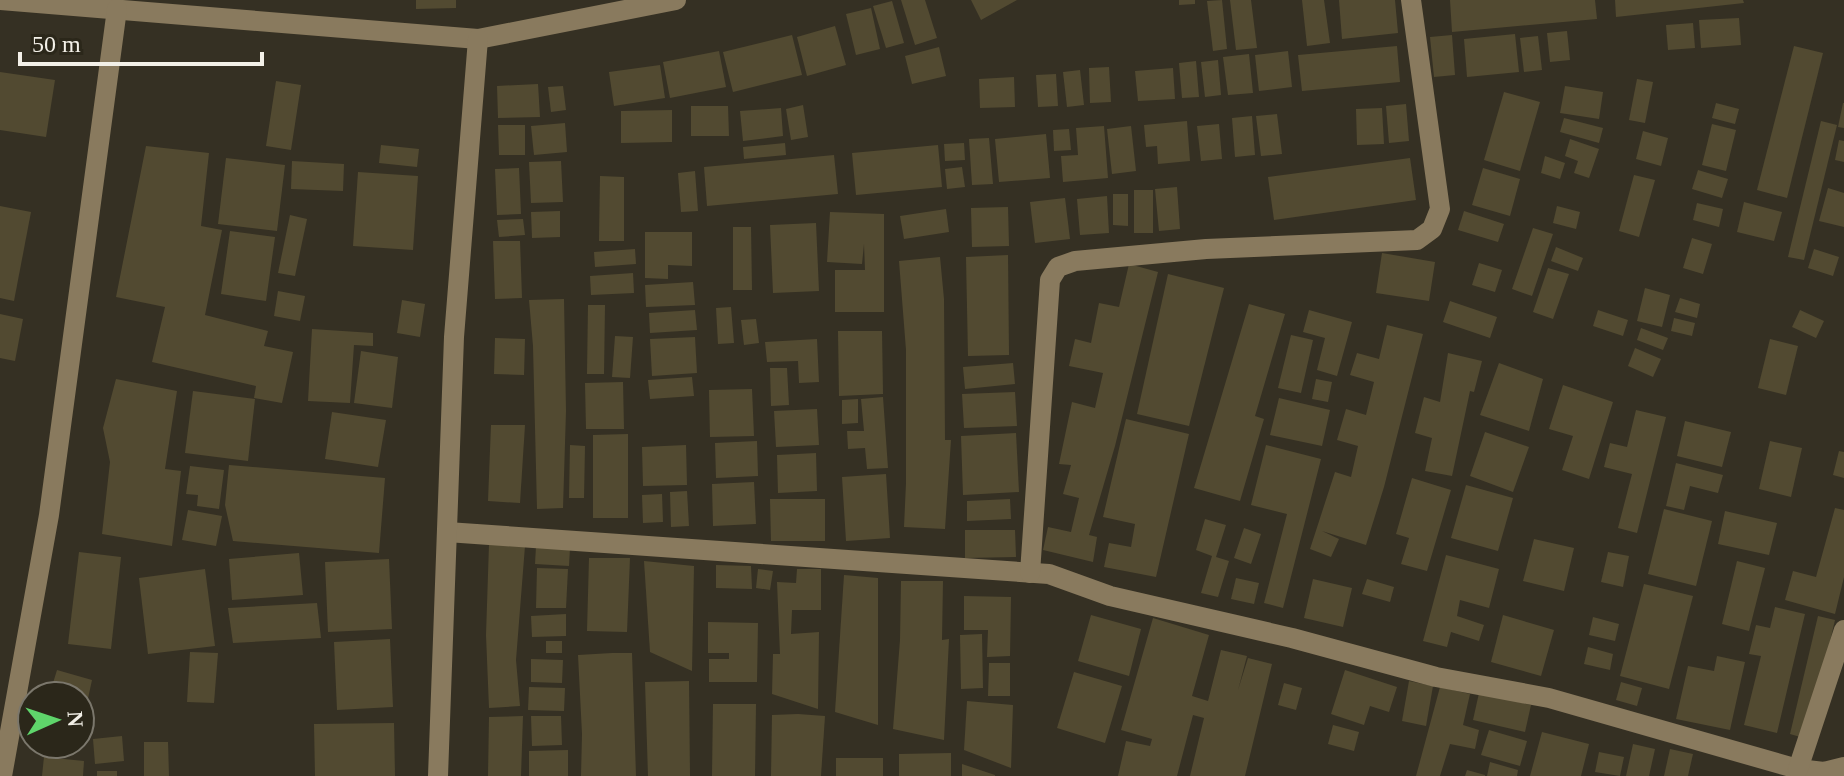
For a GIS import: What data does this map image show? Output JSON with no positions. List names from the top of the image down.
{
  "scale_bar": "50 m",
  "north": "right"
}
